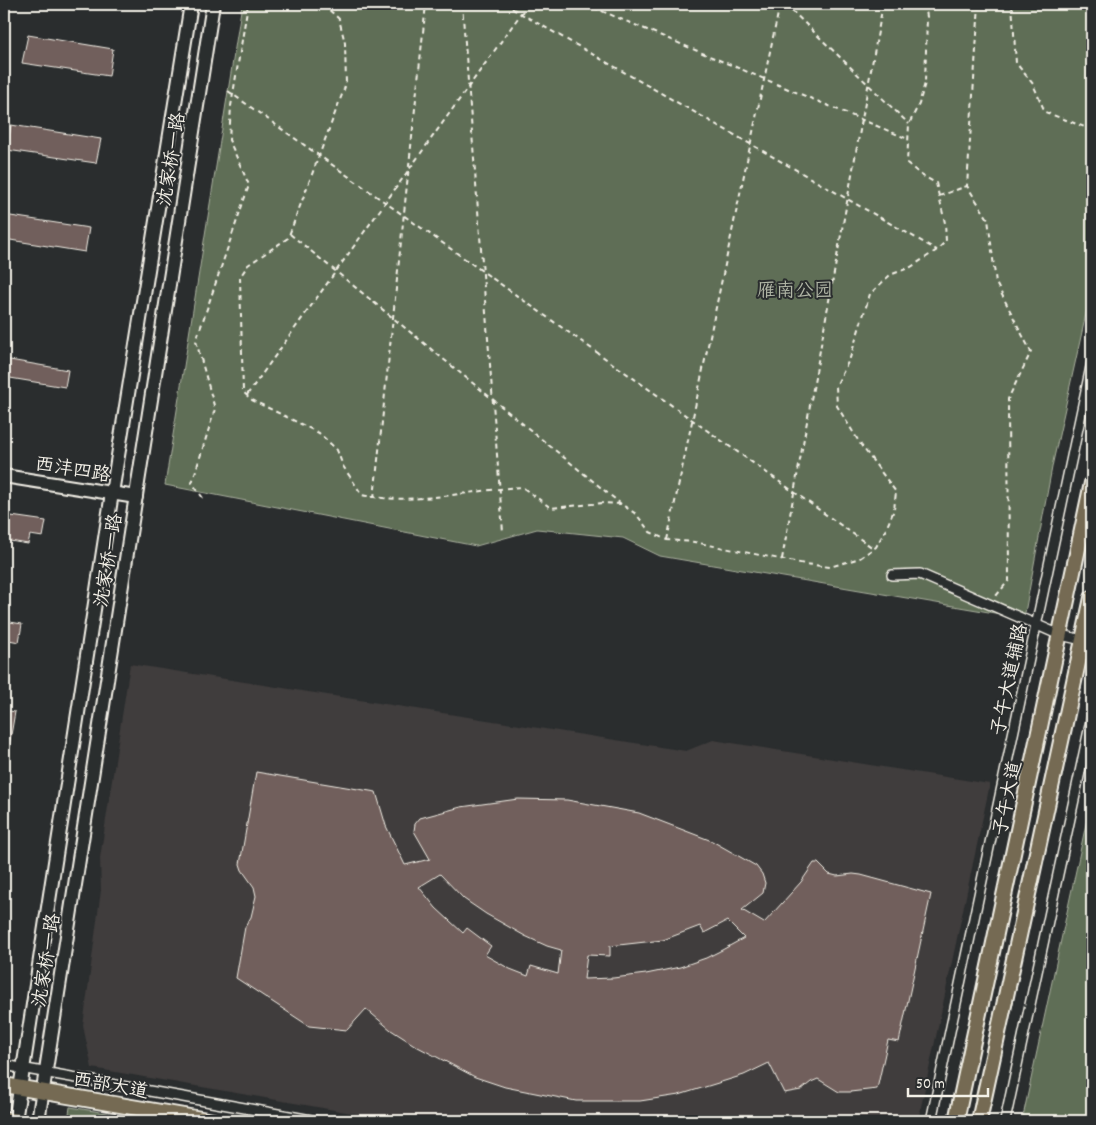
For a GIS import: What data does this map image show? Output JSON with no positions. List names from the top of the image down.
{
  "streets": {
    "main road": [
      "沈家桥一路",
      "西沣四路",
      "子午大道",
      "西部大道"
    ],
    "street": ["子午大道辅路"]
  },
  "crossings": [
    ["沈家桥一路", "西沣四路"],
    ["沈家桥一路", "西部大道"]
  ],
  "parks": ["雁南公园"],
  "scale_bar": "50 m"
}
